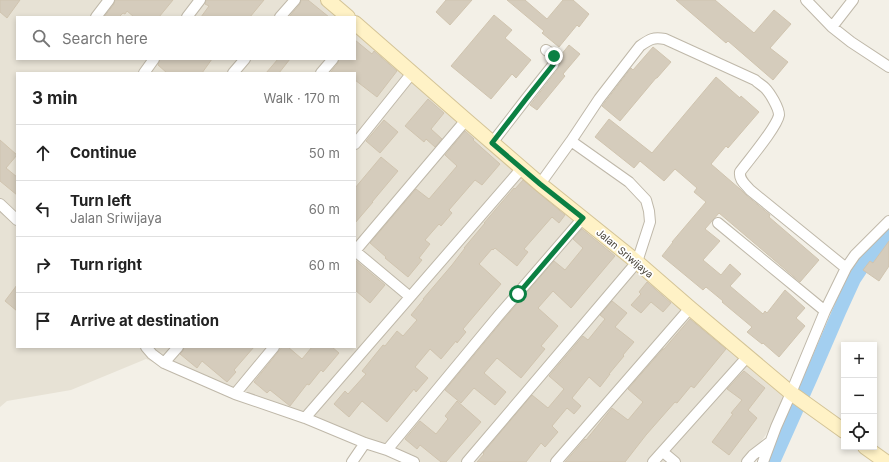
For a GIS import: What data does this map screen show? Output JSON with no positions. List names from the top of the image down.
{
  "streets": {
    "street": ["Jalan Sriwijaya"]
  },
  "page": {
    "search": "Search here",
    "heading": ["3 min", "Walk · 170 m"],
    "list": [
      ["Continue", "50 m"],
      ["Turn left", "Jalan Sriwijaya", "60 m"],
      ["Turn right", "60 m"],
      "Arrive at destination"
    ],
    "map_buttons": ["+", "−"]
  }
}
